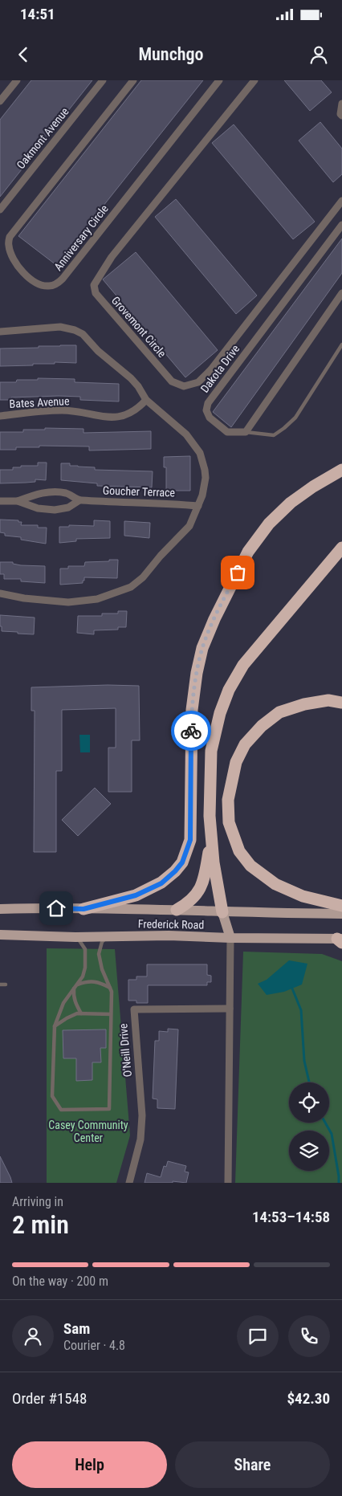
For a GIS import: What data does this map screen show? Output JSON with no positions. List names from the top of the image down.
{
  "streets": {
    "main road": ["Frederick Road"],
    "street": [
      "Oakmont Avenue",
      "Anniversary Circle",
      "Grovemont Circle",
      "Dakota Drive",
      "Bates Avenue",
      "Goucher Terrace",
      "O'Neill Drive"
    ]
  },
  "parks": ["Casey Community Center"],
  "page": {
    "status": "14:51",
    "header": "Munchgo",
    "heading": ["2 min", "Arriving in", "14:53–14:58"],
    "panel": [
      "Sam",
      "Courier · 4.8",
      "Order #1548",
      "$42.30"
    ],
    "bar": "On the way · 200 m",
    "buttons": ["Help", "Share"]
  }
}
